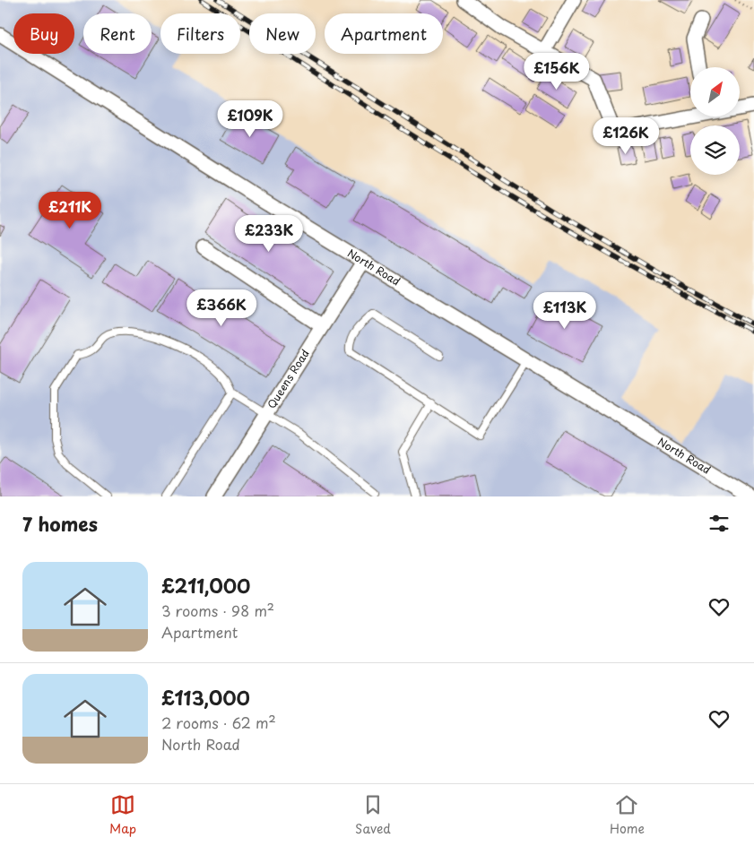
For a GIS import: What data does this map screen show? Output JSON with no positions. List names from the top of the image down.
{
  "streets": {
    "street": ["North Road", "Queens Road"]
  },
  "crossings": [
    ["North Road", "Queens Road"]
  ],
  "north": "top right",
  "page": {
    "chip": [
      "Buy",
      "Rent",
      "Filters",
      "New",
      "Apartment"
    ],
    "price": [
      "£156K",
      "£109K",
      "£126K",
      "£211K",
      "£233K",
      "£366K",
      "£113K"
    ],
    "heading": "7 homes",
    "list": [
      {
        "name": "£211,000",
        "note": "3 rooms · 98 m² · Apartment"
      },
      {
        "name": "£113,000",
        "note": "2 rooms · 62 m² · North Road"
      }
    ],
    "tabs": ["Map", "Saved", "Home"]
  }
}
